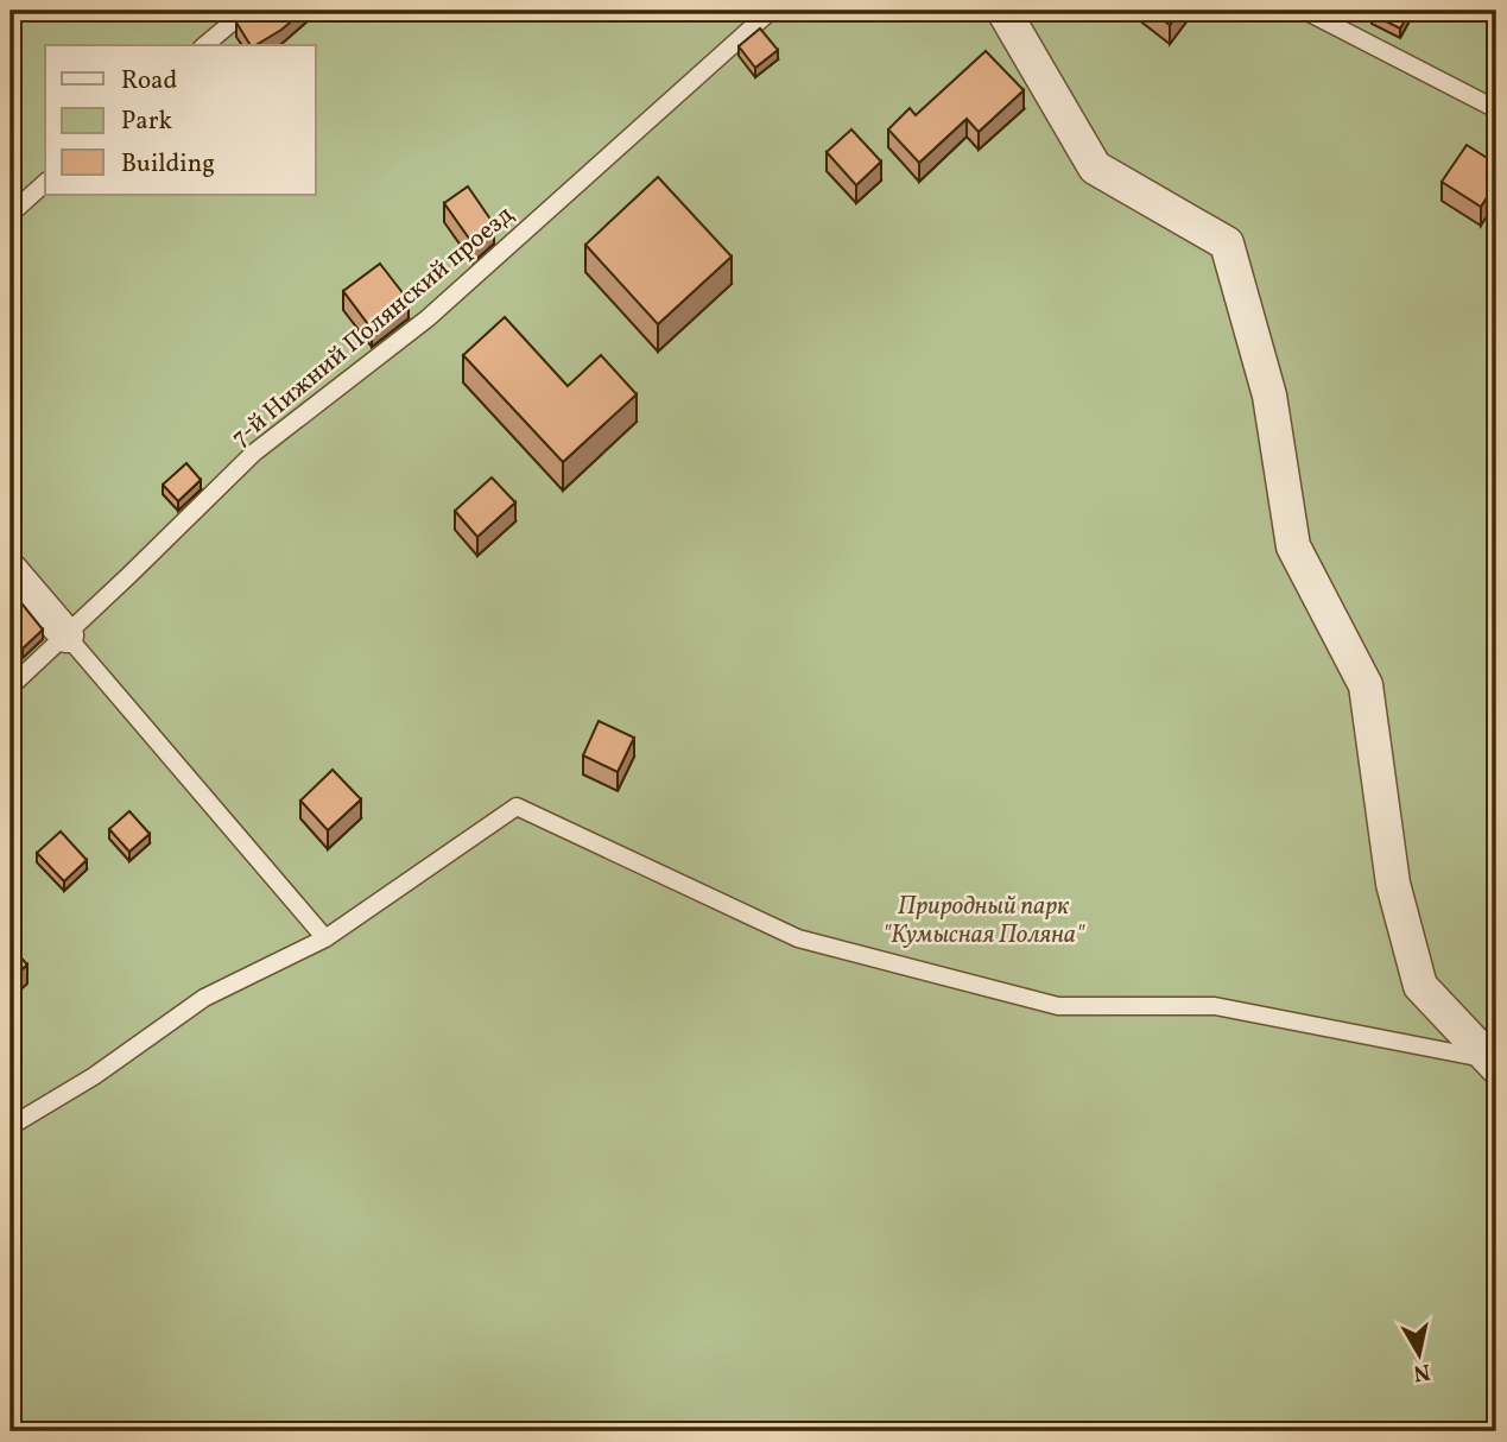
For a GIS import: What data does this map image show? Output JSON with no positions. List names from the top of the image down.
{
  "streets": {
    "lane": ["7-й Нижний Полянский проезд"]
  },
  "parks": ["Природный парк \"Кумысная Поляна\""],
  "legend": ["Road", "Park", "Building"],
  "north": "bottom"
}
